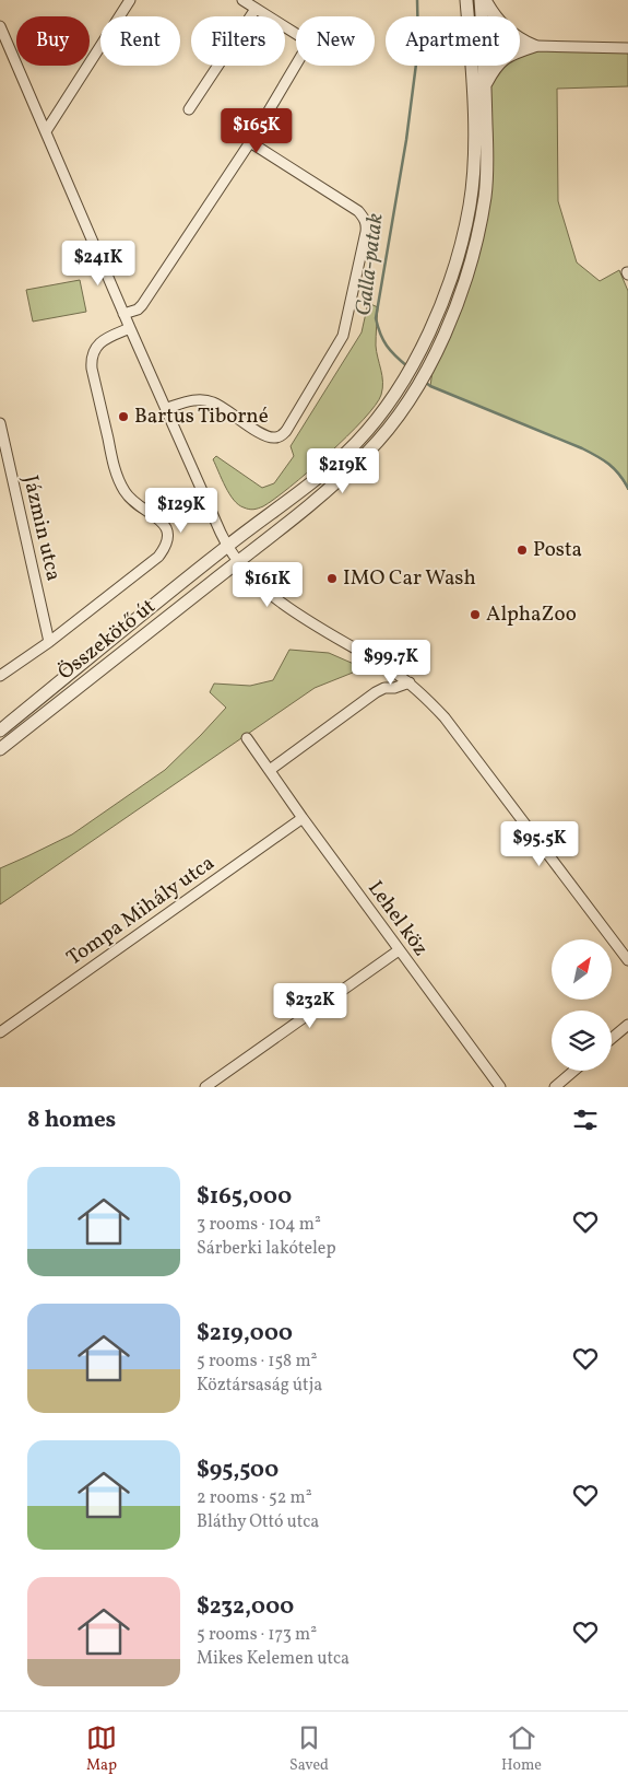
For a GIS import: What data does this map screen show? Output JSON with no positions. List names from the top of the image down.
{
  "streets": {
    "street": [
      "Jázmin utca",
      "Összekötő út",
      "Tompa Mihály utca",
      "Lehel köz"
    ]
  },
  "crossings": [
    ["Tompa Mihály utca", "Lehel köz"]
  ],
  "water": ["Galla-patak"],
  "places": [
    "Bartus Tiborné",
    "Posta",
    "IMO Car Wash",
    "AlphaZoo"
  ],
  "north": "top right",
  "page": {
    "chip": [
      "Buy",
      "Rent",
      "Filters",
      "New",
      "Apartment"
    ],
    "price": [
      "$165K",
      "$241K",
      "$219K",
      "$129K",
      "$161K",
      "$99.7K",
      "$95.5K",
      "$232K"
    ],
    "heading": "8 homes",
    "list": [
      {
        "name": "$165,000",
        "note": "3 rooms · 104 m² · Sárberki lakótelep"
      },
      {
        "name": "$219,000",
        "note": "5 rooms · 158 m² · Köztársaság útja"
      },
      {
        "name": "$95,500",
        "note": "2 rooms · 52 m² · Bláthy Ottó utca"
      },
      {
        "name": "$232,000",
        "note": "5 rooms · 173 m² · Mikes Kelemen utca"
      }
    ],
    "tabs": ["Map", "Saved", "Home"]
  }
}
